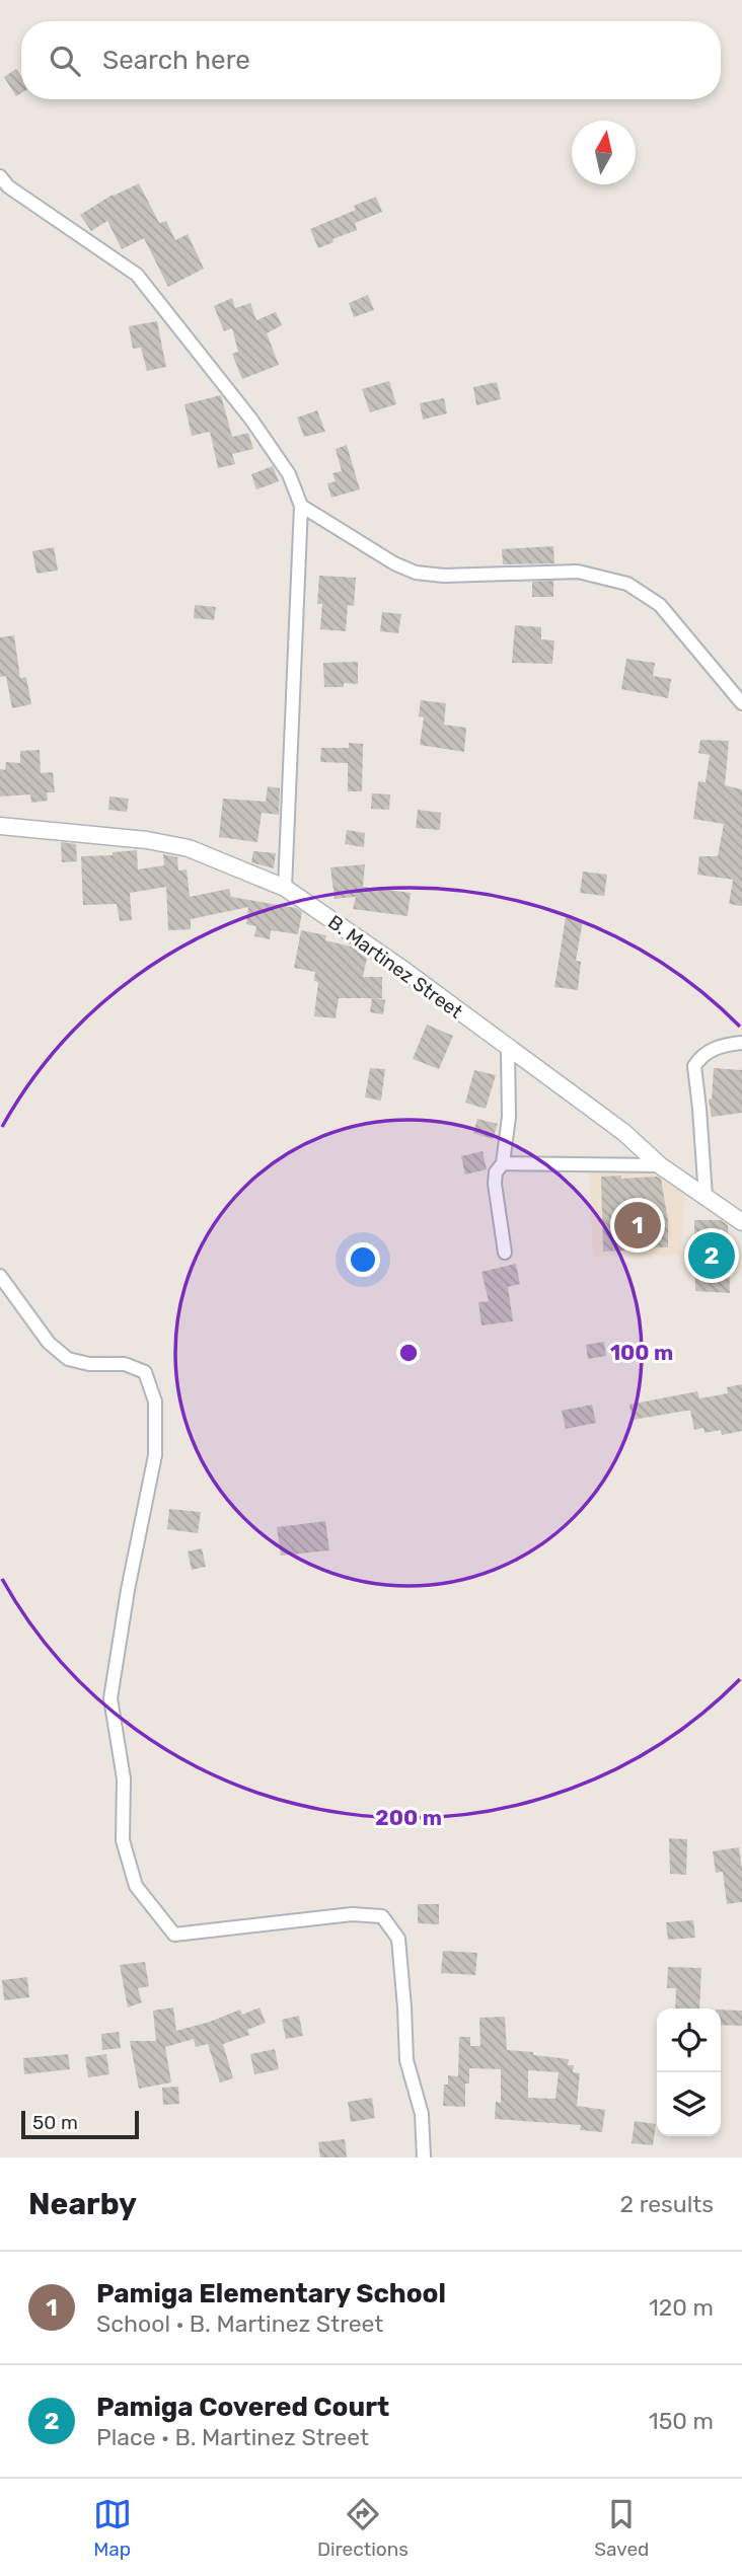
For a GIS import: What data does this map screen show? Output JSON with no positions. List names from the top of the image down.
{
  "streets": {
    "street": ["B. Martinez Street"]
  },
  "scale_bar": "50 m",
  "north": "top",
  "page": {
    "search": "Search here",
    "pins": ["1", "2"],
    "scale": "50 m",
    "heading": ["Nearby", "2 results"],
    "list": [
      {
        "mark": "1",
        "name": "Pamiga Elementary School",
        "note": "School · B. Martinez Street",
        "value": "120 m"
      },
      {
        "mark": "2",
        "name": "Pamiga Covered Court",
        "note": "Place · B. Martinez Street",
        "value": "150 m"
      }
    ],
    "nav": ["Map", "Directions", "Saved"]
  },
  "rings": ["100 m", "200 m"]
}
